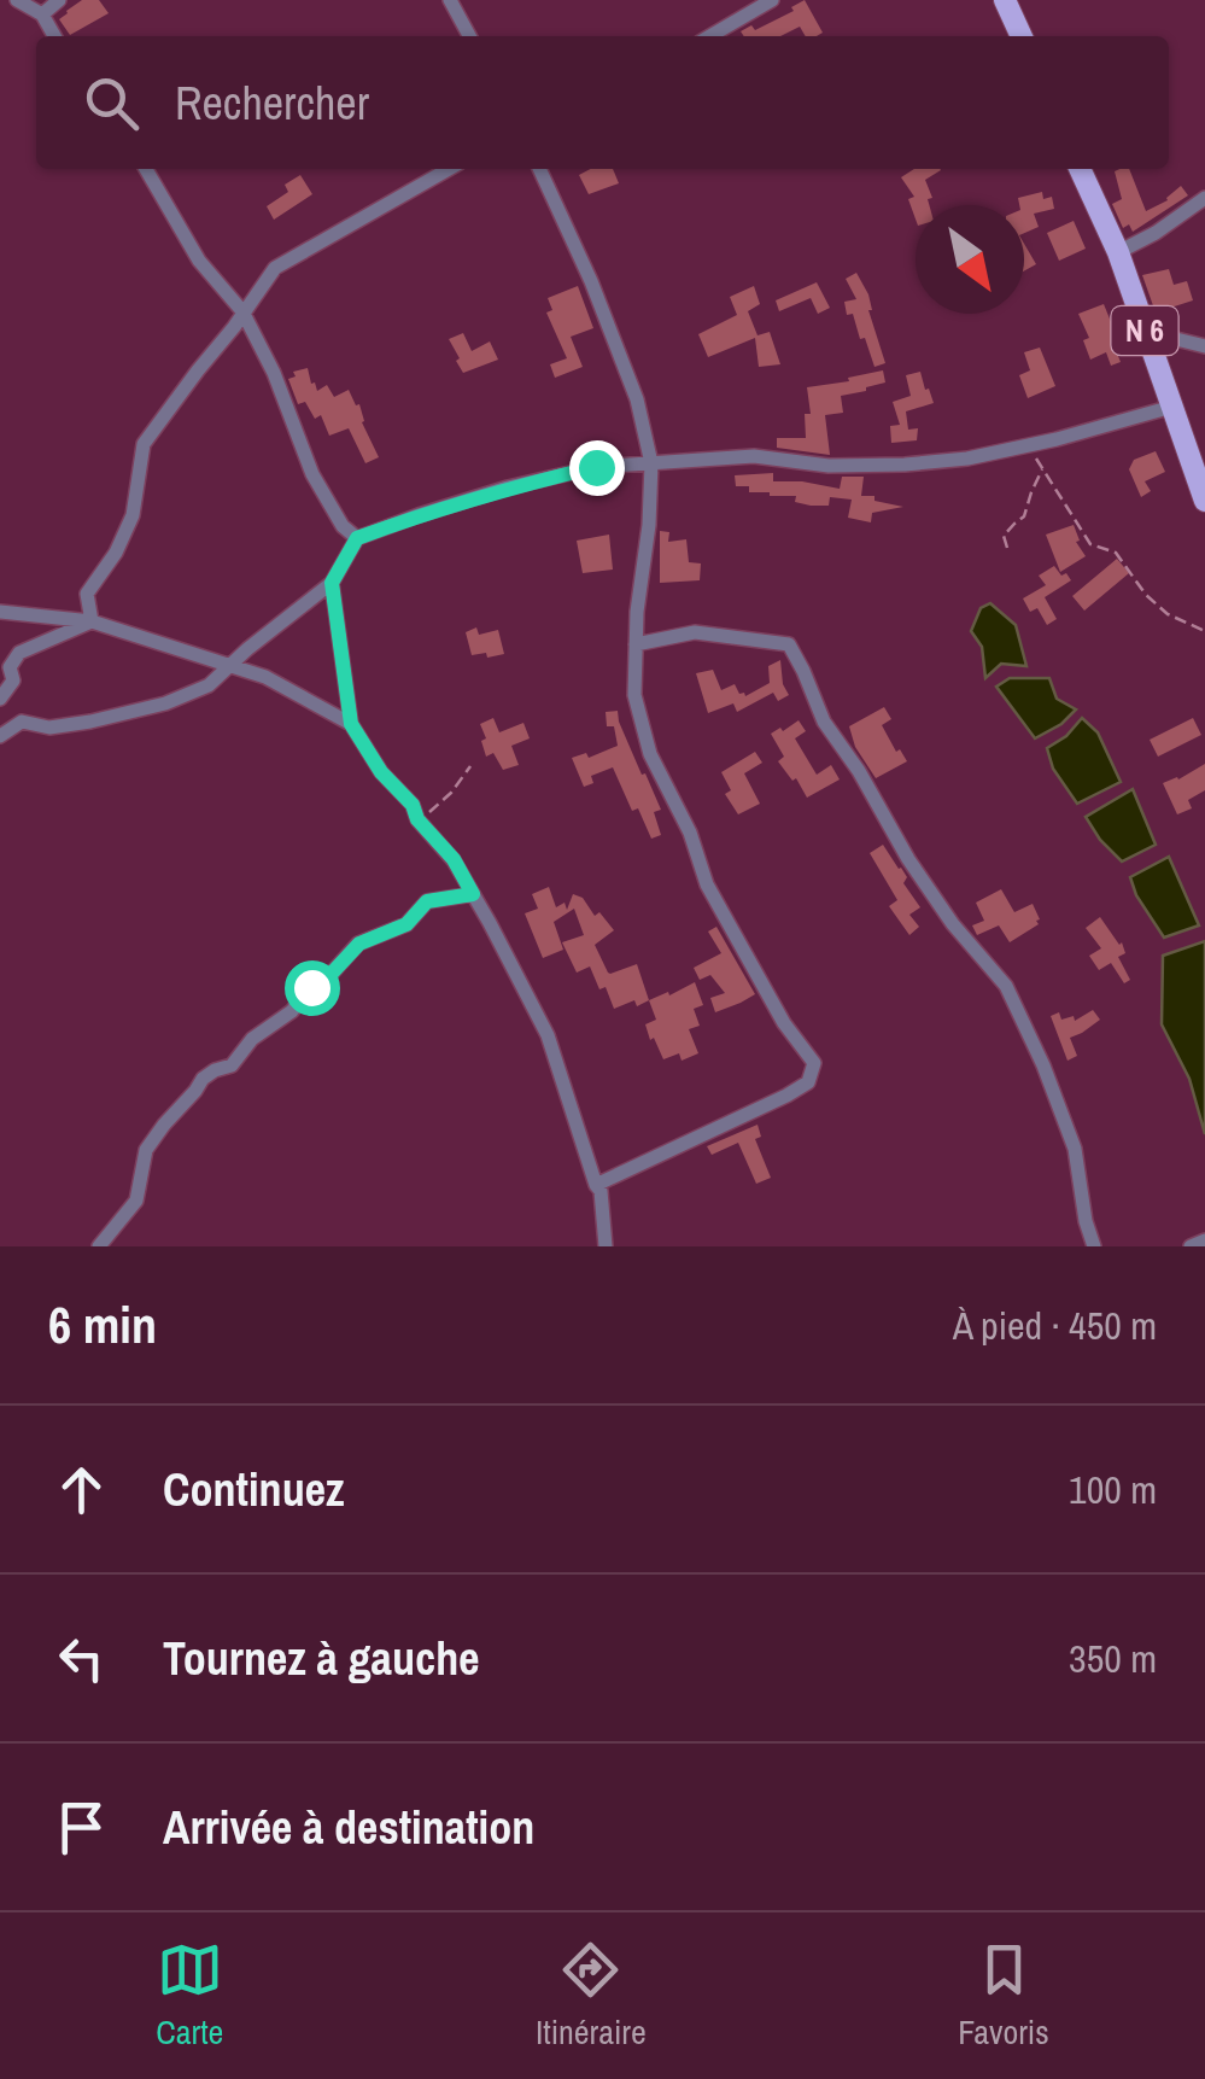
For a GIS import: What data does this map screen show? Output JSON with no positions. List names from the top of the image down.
{
  "streets": {
    "main road": ["N 6"]
  },
  "north": "bottom right",
  "page": {
    "search": "Rechercher",
    "heading": ["6 min", "À pied · 450 m"],
    "list": [
      ["Continuez", "100 m"],
      ["Tournez à gauche", "350 m"],
      "Arrivée à destination"
    ],
    "nav": ["Carte", "Itinéraire", "Favoris"]
  }
}
